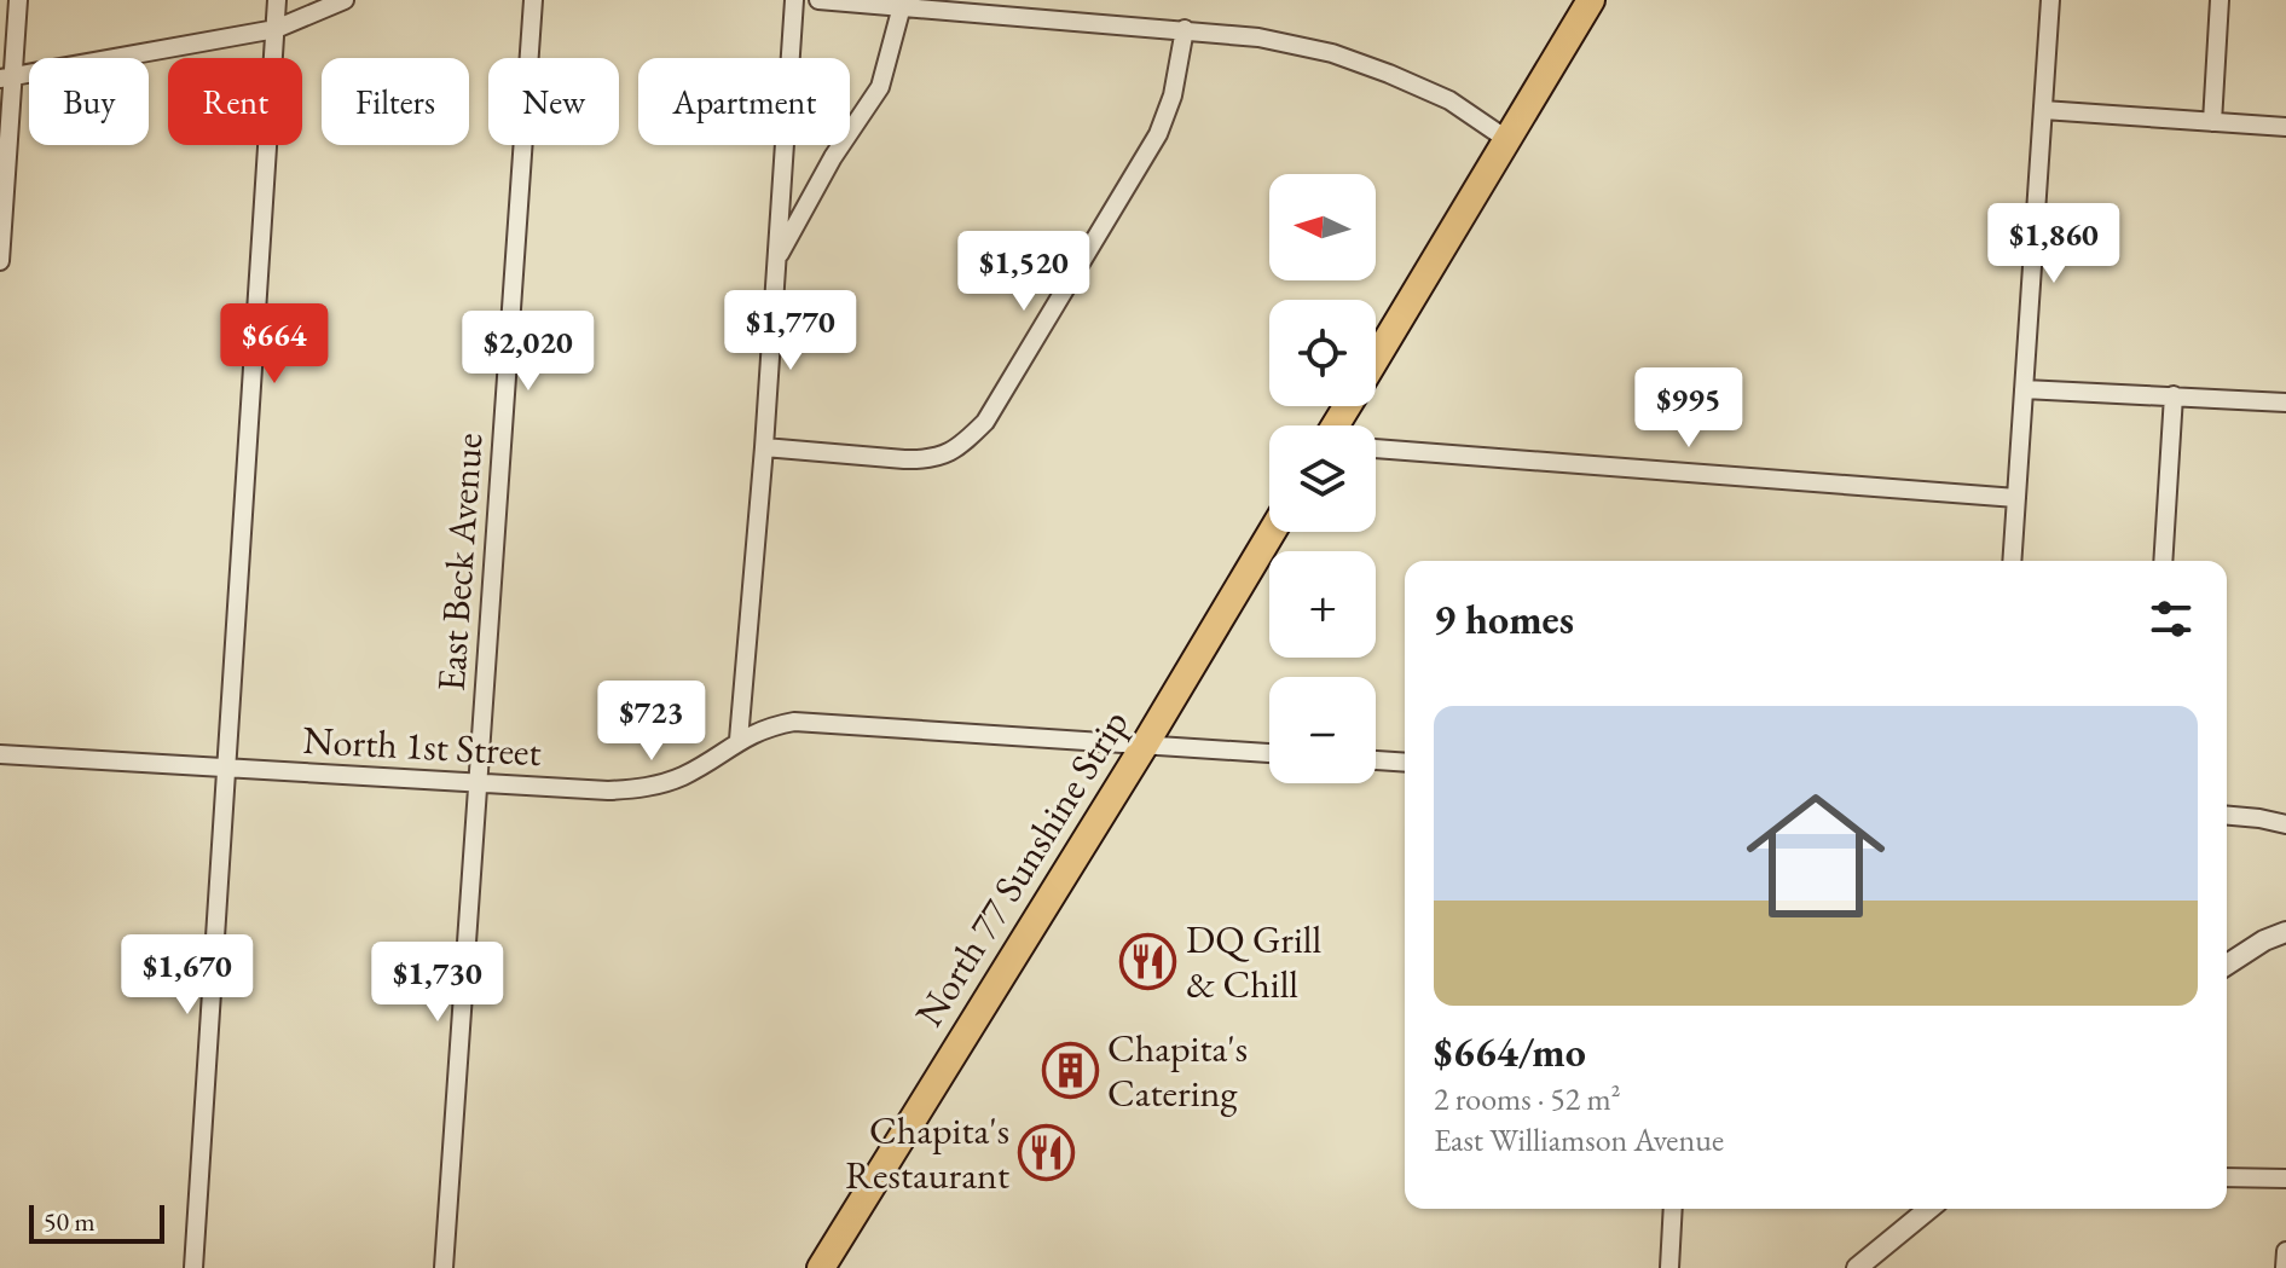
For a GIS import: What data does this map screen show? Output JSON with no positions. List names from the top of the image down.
{
  "streets": {
    "main road": ["North 77 Sunshine Strip"],
    "street": ["East Beck Avenue", "North 1st Street"]
  },
  "crossings": [
    ["East Beck Avenue", "North 1st Street"],
    ["North 1st Street", "North 77 Sunshine Strip"]
  ],
  "places": {
    "restaurant": ["DQ Grill & Chill", "Chapita's Restaurant"],
    "building": ["Chapita's Catering"]
  },
  "scale_bar": "50 m",
  "north": "left",
  "page": {
    "chip": [
      "Buy",
      "Rent",
      "Filters",
      "New",
      "Apartment"
    ],
    "map_buttons": ["+", "−"],
    "price": [
      "$1,860",
      "$1,520",
      "$1,770",
      "$664",
      "$2,020",
      "$995",
      "$723",
      "$1,670",
      "$1,730"
    ],
    "heading": "9 homes",
    "list": [
      {
        "name": "$664/mo",
        "note": "2 rooms · 52 m² · East Williamson Avenue"
      }
    ],
    "scale": "50 m"
  }
}
